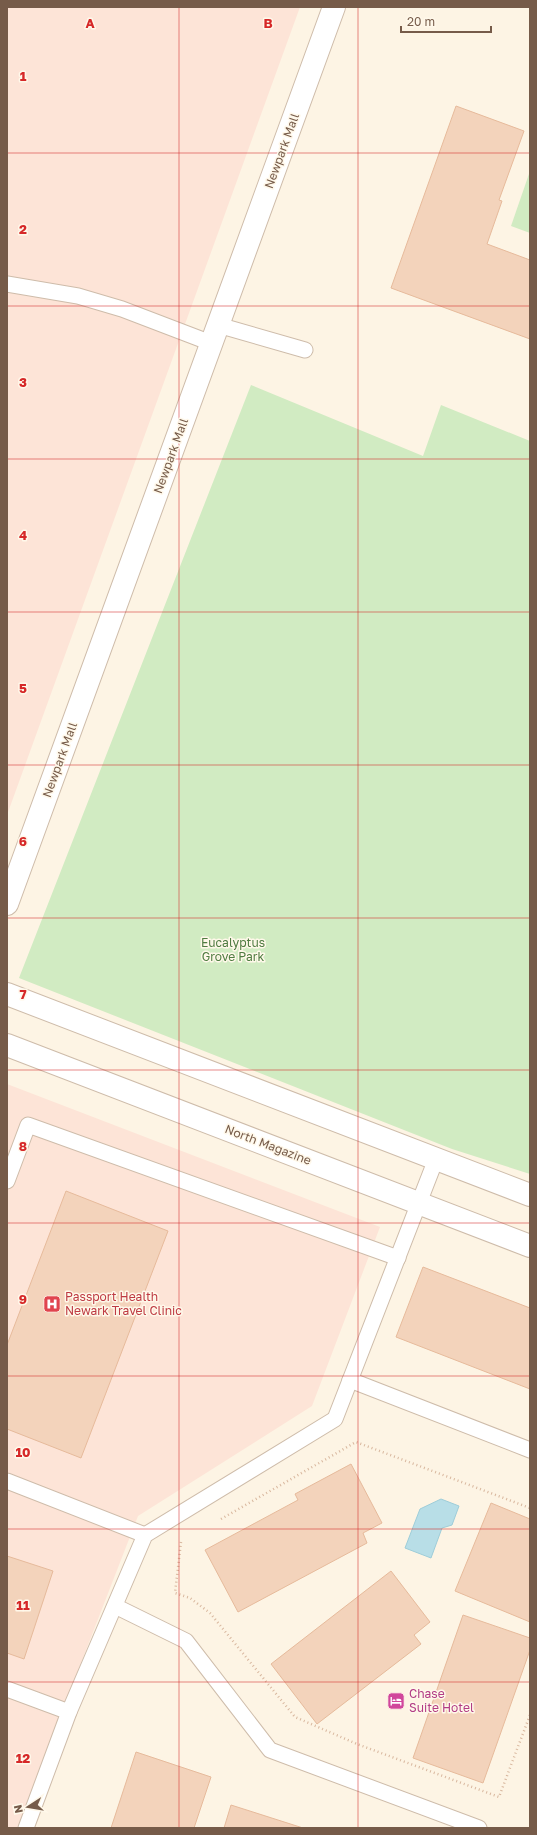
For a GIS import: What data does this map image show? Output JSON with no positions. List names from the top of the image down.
{
  "streets": {
    "street": ["Newpark Mall", "North Magazine"]
  },
  "parks": ["Eucalyptus Grove Park"],
  "places": {
    "hospital": ["Passport Health Newark Travel Clinic"],
    "hotel": ["Chase Suite Hotel"]
  },
  "scale_bar": "20 m",
  "north": "left",
  "grid": {
    "columns": ["A", "B"],
    "rows": [
      "1",
      "2",
      "3",
      "4",
      "5",
      "6",
      "7",
      "8",
      "9",
      "10",
      "11",
      "12"
    ]
  }
}
